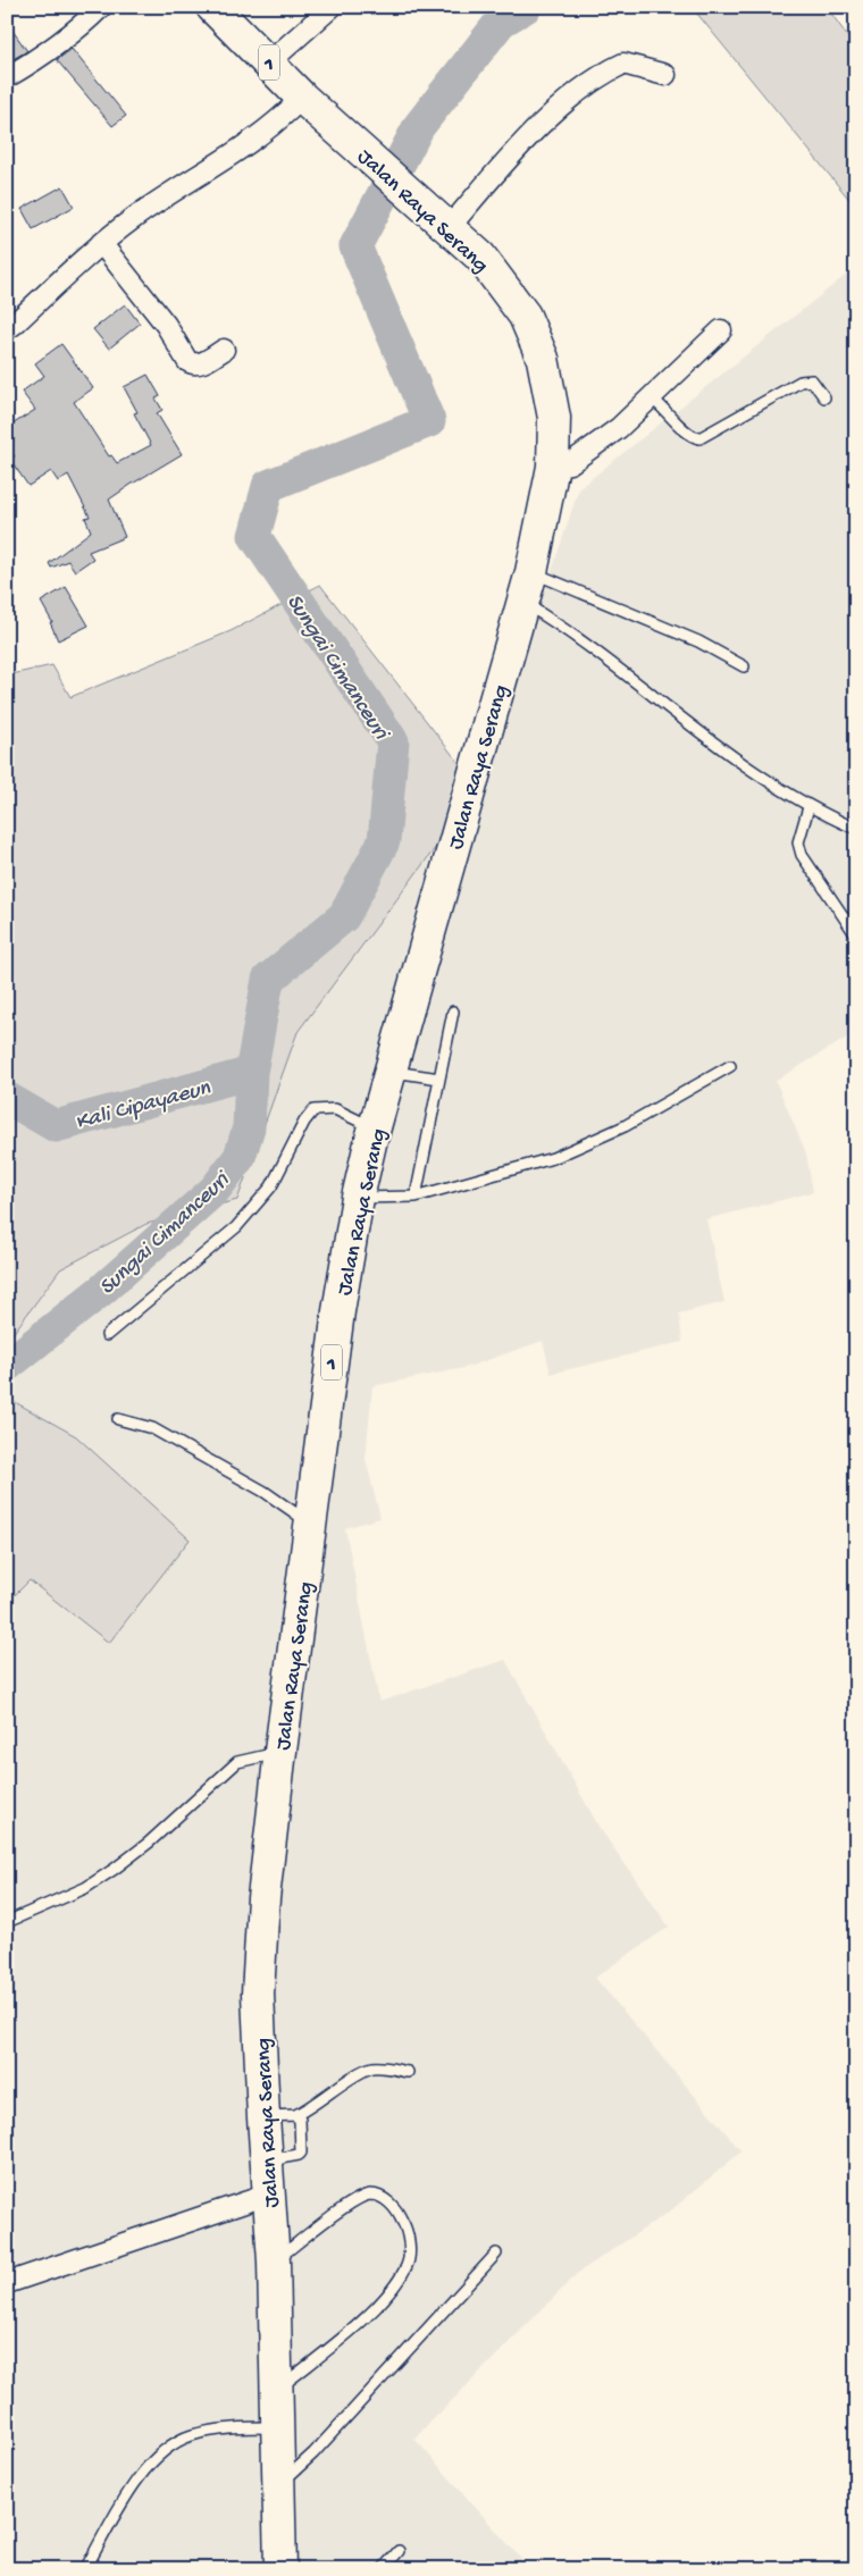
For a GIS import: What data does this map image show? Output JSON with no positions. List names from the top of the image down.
{
  "streets": {
    "highway": ["1", "Jalan Raya Serang"]
  },
  "water": ["Sungai Cimanceuri", "Kali Cipayaeun"]
}
